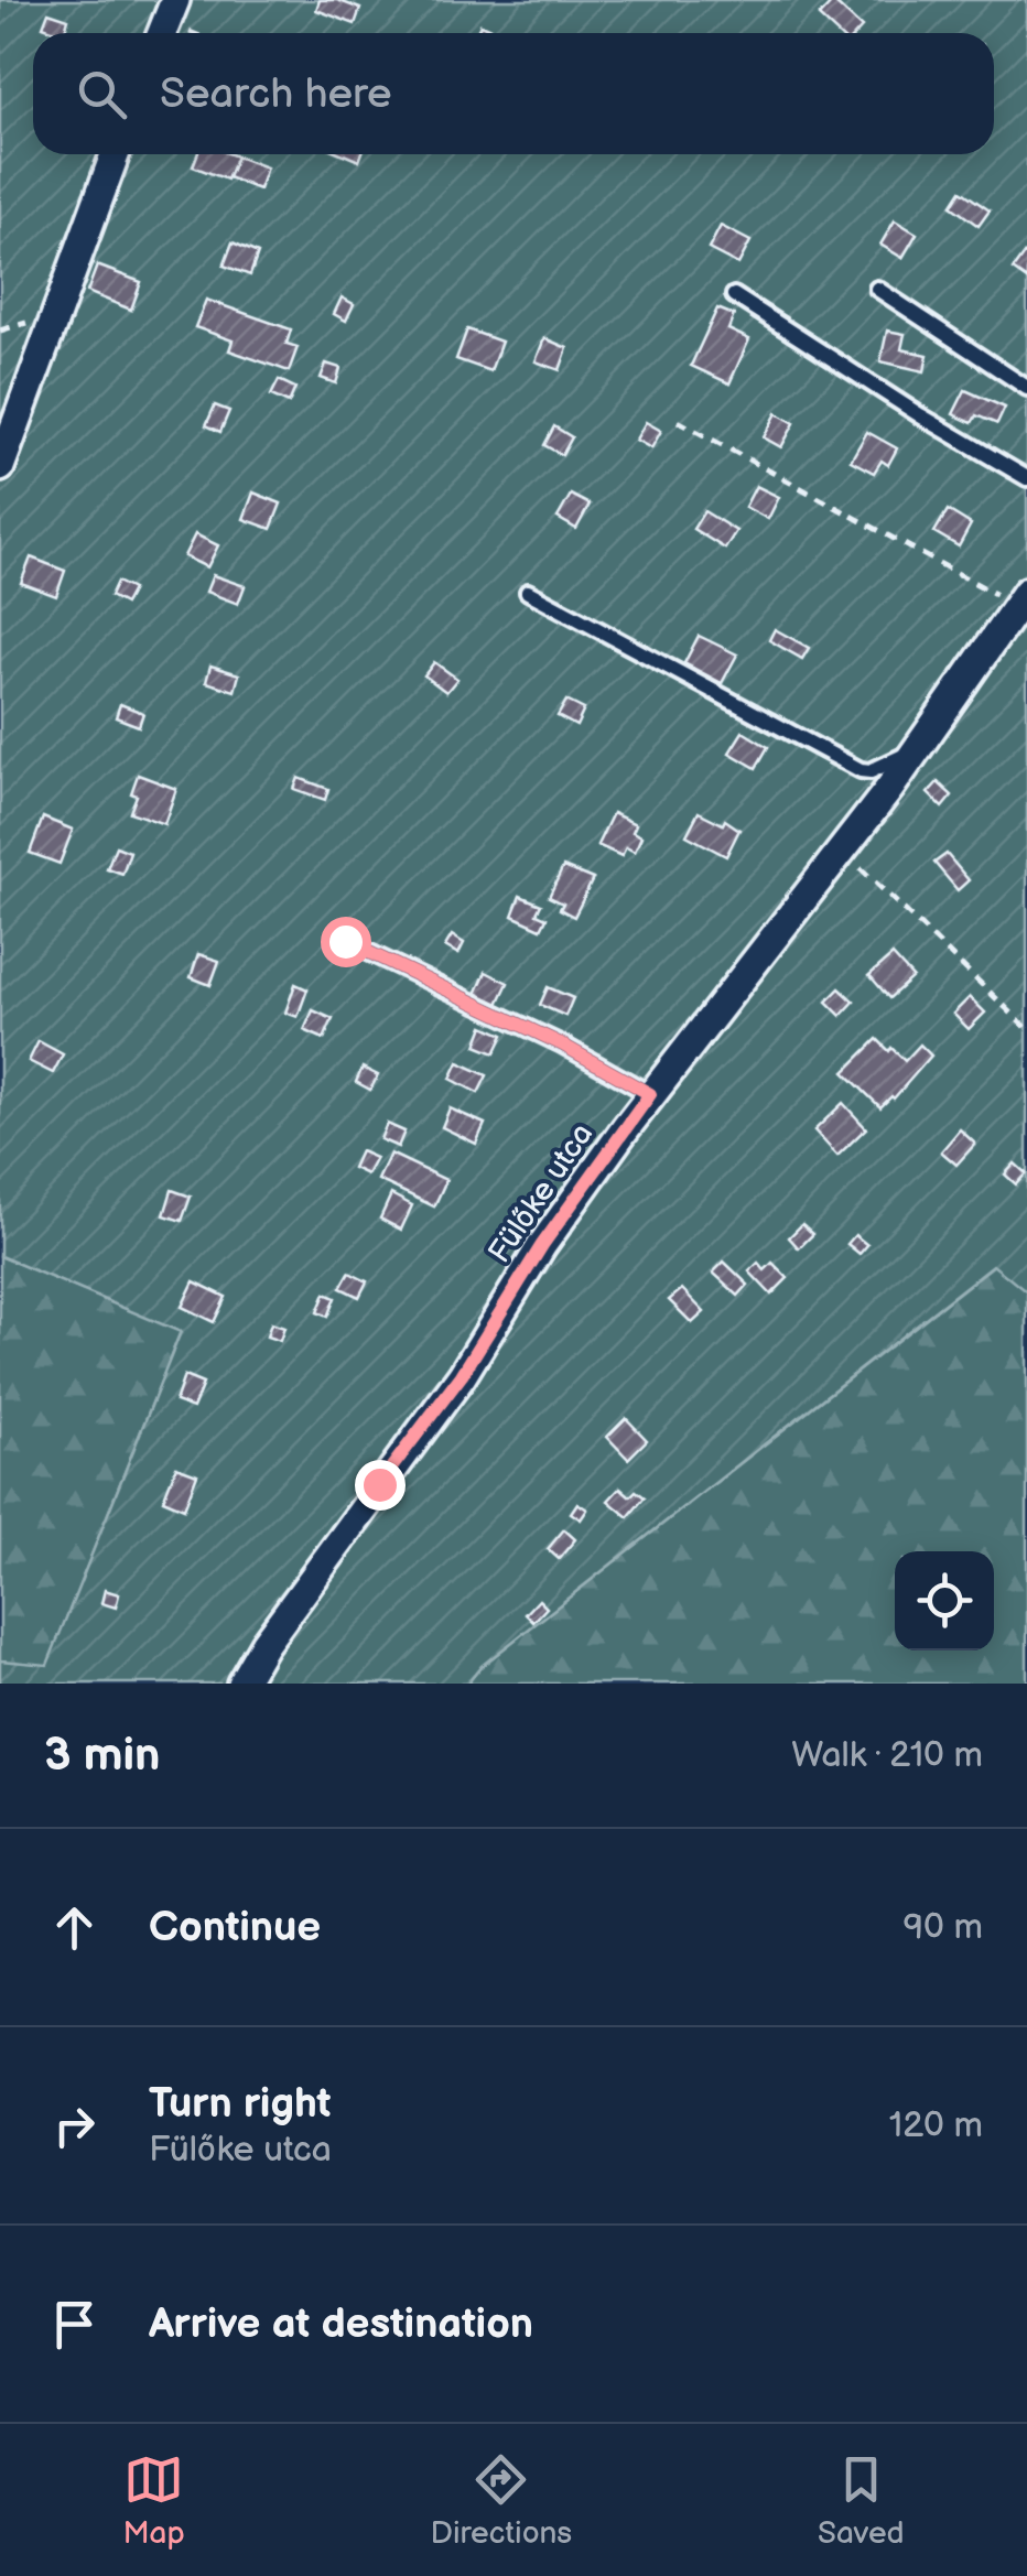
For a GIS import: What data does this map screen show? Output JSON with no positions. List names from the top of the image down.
{
  "streets": {
    "street": ["Fülőke utca"]
  },
  "page": {
    "search": "Search here",
    "heading": ["3 min", "Walk · 210 m"],
    "list": [
      ["Continue", "90 m"],
      ["Turn right", "Fülőke utca", "120 m"],
      "Arrive at destination"
    ],
    "nav": ["Map", "Directions", "Saved"]
  }
}
